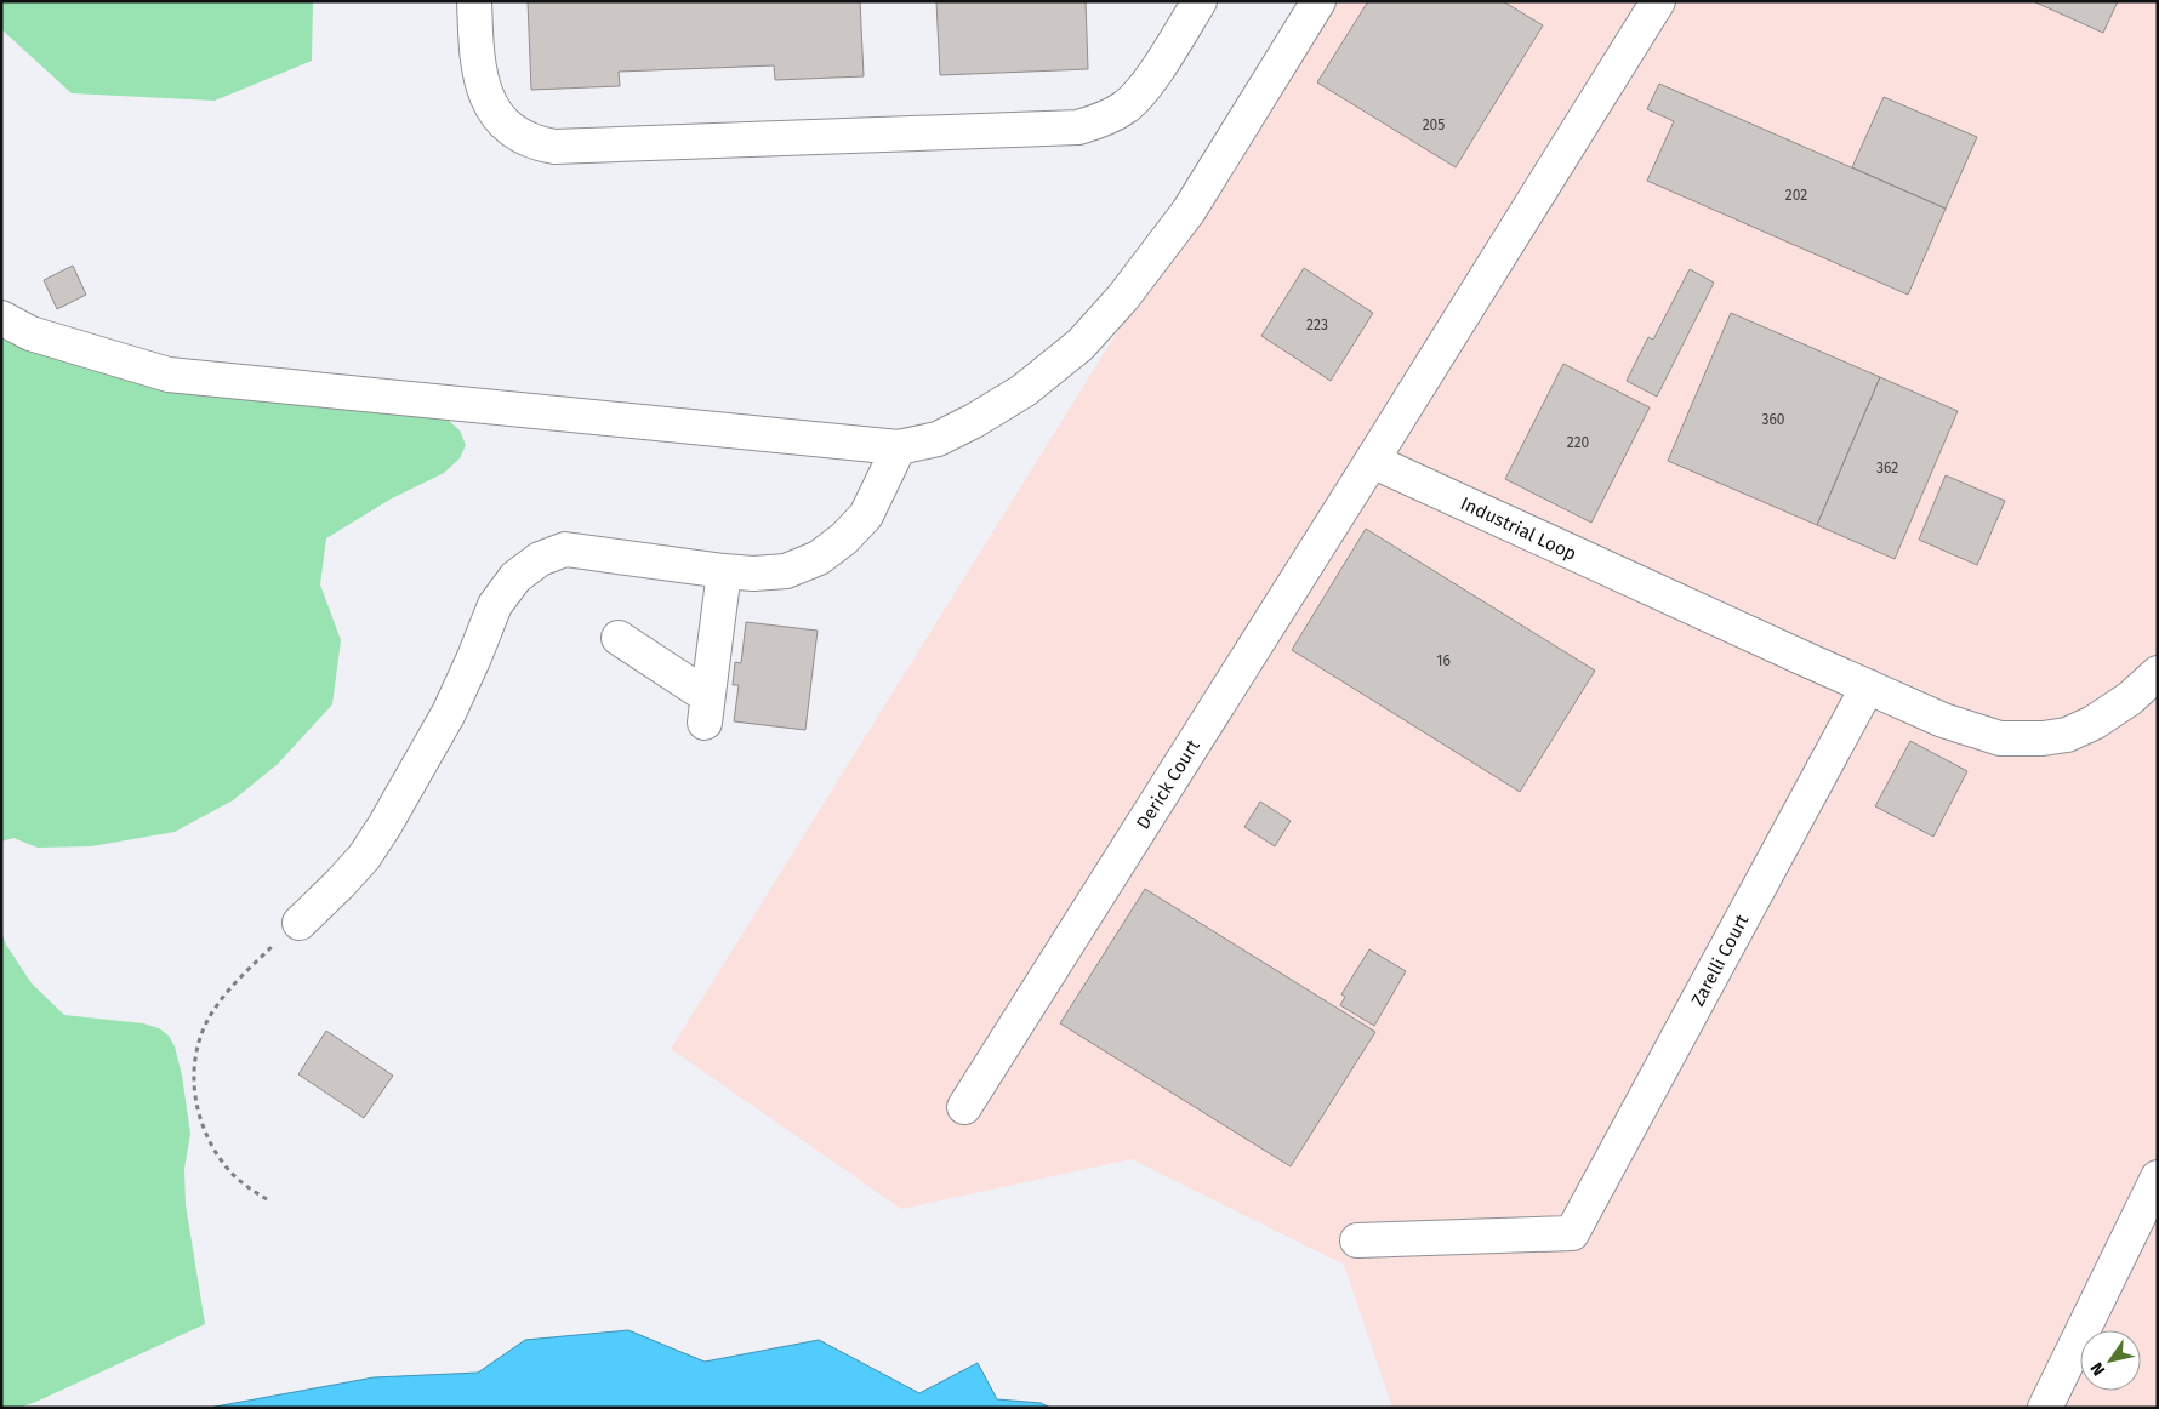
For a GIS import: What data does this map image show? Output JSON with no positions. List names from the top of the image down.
{
  "streets": {
    "street": ["Industrial Loop", "Derick Court", "Zarelli Court"]
  },
  "crossings": [
    ["Industrial Loop", "Derick Court"],
    ["Industrial Loop", "Zarelli Court"]
  ],
  "house_numbers": [
    "205",
    "202",
    "223",
    "360",
    "220",
    "362",
    "16"
  ],
  "north": "bottom left"
}
